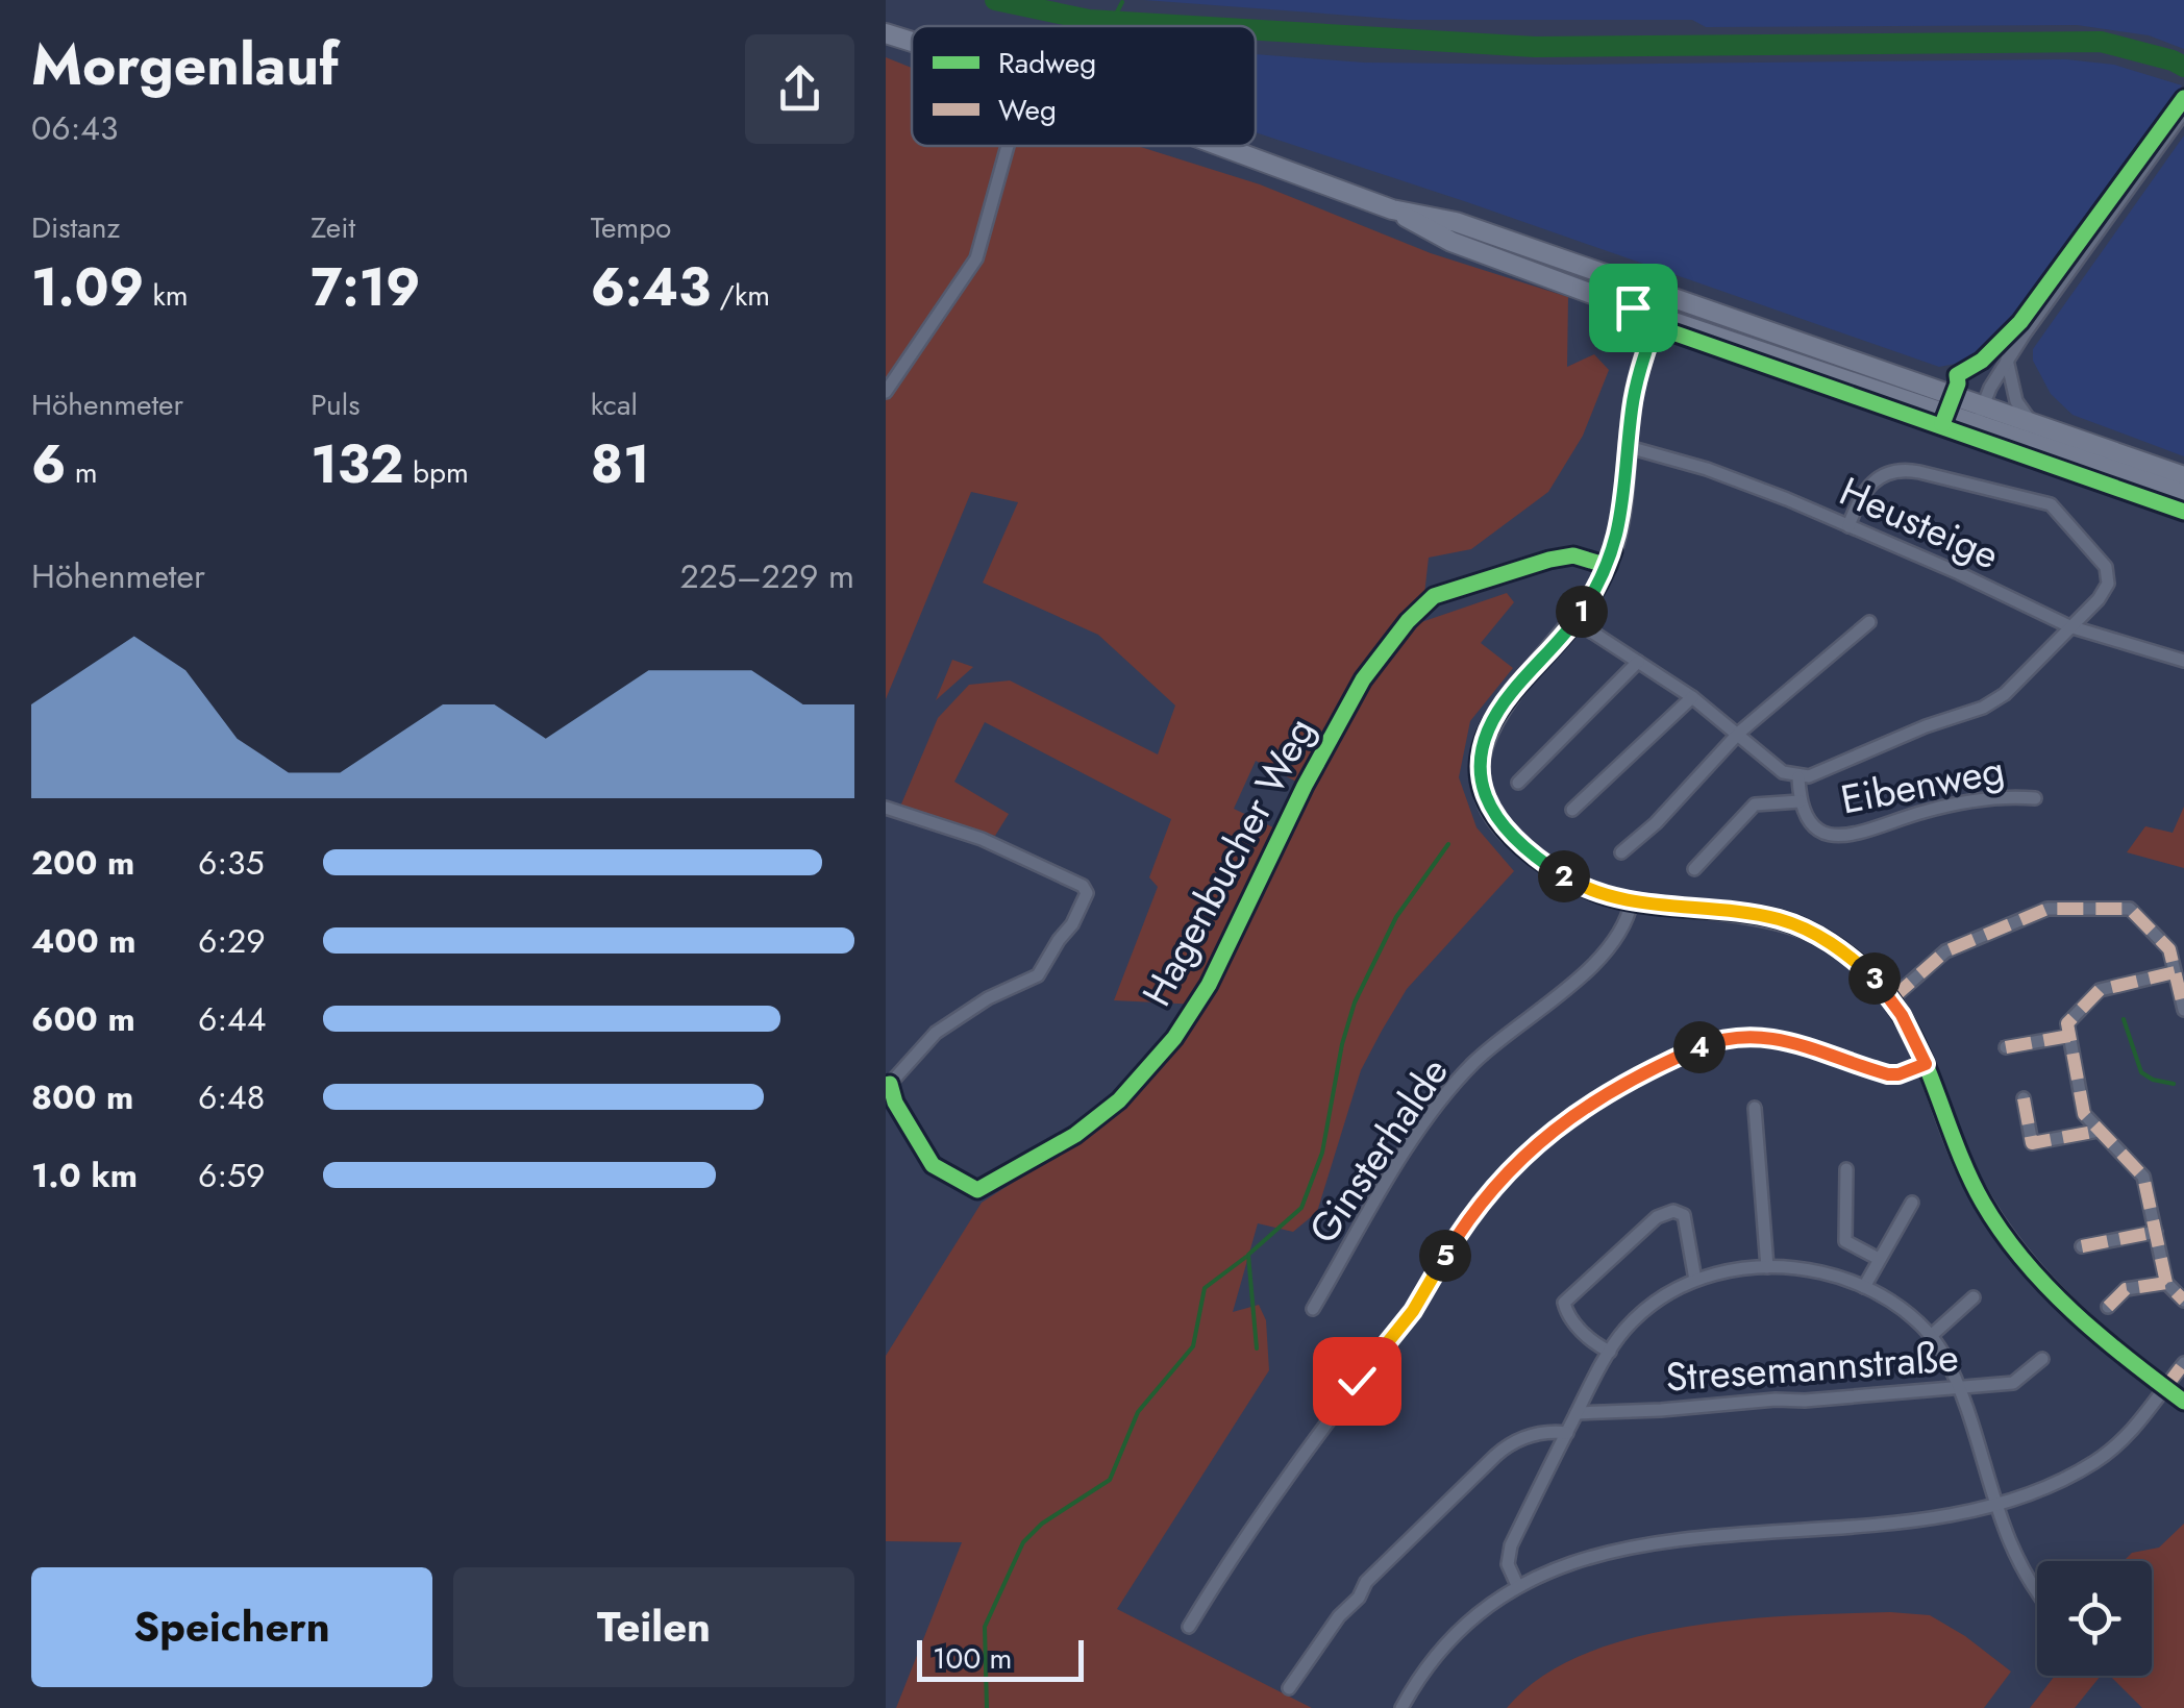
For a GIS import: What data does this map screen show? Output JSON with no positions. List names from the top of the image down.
{
  "streets": {
    "street": [
      "Heusteige",
      "Eibenweg",
      "Hagenbucher Weg",
      "Ginsterhalde",
      "Stresemannstraße"
    ]
  },
  "legend": ["Radweg", "Weg"],
  "scale_bar": "100 m",
  "page": {
    "heading": ["Morgenlauf", "06:43"],
    "stats": [
      ["Distanz", "1.09 km"],
      ["Zeit", "7:19"],
      ["Tempo", "6:43 /km"],
      ["Höhenmeter", "6 m"],
      ["Puls", "132 bpm"],
      ["kcal", "81"]
    ],
    "chart": ["Höhenmeter", "225–229 m"],
    "pins": [
      "1",
      "2",
      "3",
      "4",
      "5"
    ],
    "list": [
      {
        "name": "200 m",
        "note": "6:35"
      },
      {
        "name": "400 m",
        "note": "6:29"
      },
      {
        "name": "600 m",
        "note": "6:44"
      },
      {
        "name": "800 m",
        "note": "6:48"
      },
      {
        "name": "1.0 km",
        "note": "6:59"
      }
    ],
    "buttons": ["Speichern", "Teilen"],
    "scale": "100 m"
  }
}
